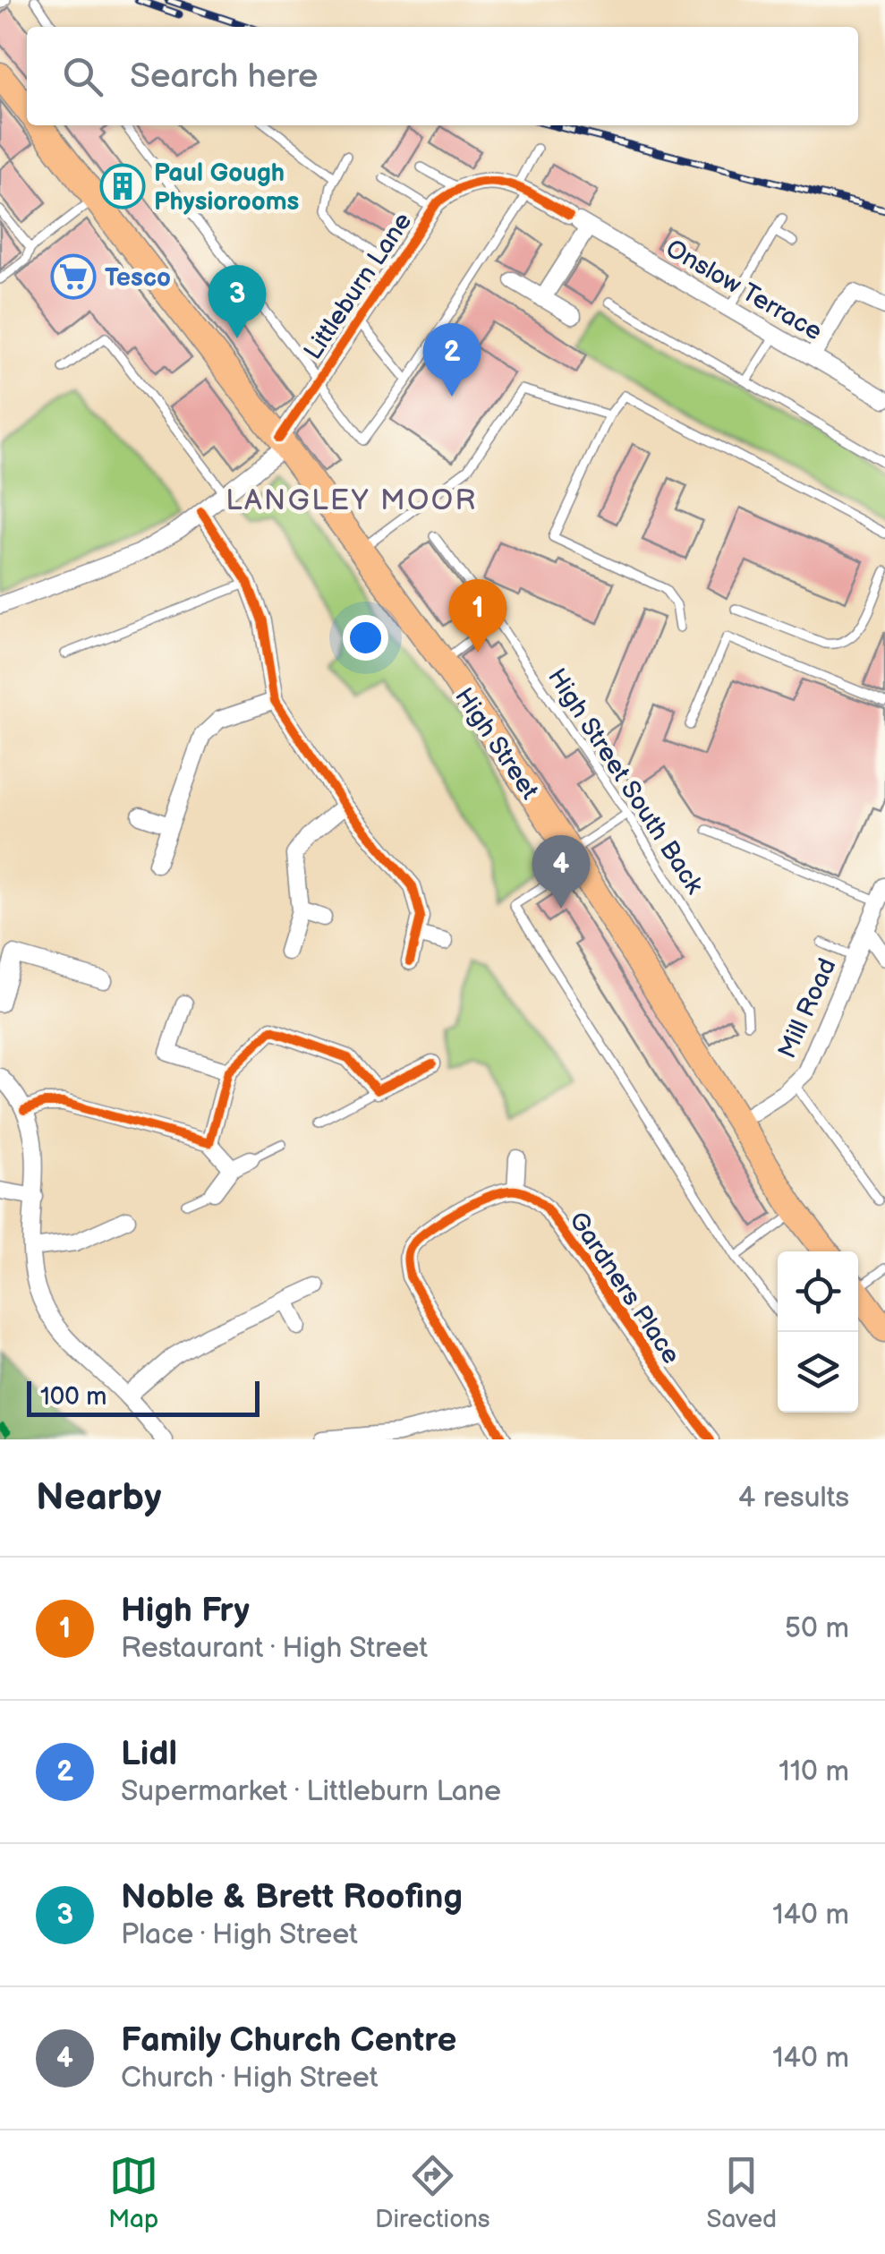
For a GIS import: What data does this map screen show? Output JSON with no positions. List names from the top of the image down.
{
  "streets": {
    "main road": ["High Street"],
    "street": [
      "Littleburn Lane",
      "Onslow Terrace",
      "Mill Road",
      "Gardners Place"
    ],
    "lane": ["High Street South Back"]
  },
  "crossings": [
    ["Littleburn Lane", "High Street"],
    ["High Street", "Mill Road"]
  ],
  "districts": ["LANGLEY MOOR"],
  "places": {
    "building": ["Paul Gough Physiorooms"],
    "supermarket": ["Tesco"]
  },
  "scale_bar": "100 m",
  "page": {
    "search": "Search here",
    "pins": [
      "3",
      "2",
      "1",
      "4"
    ],
    "scale": "100 m",
    "heading": ["Nearby", "4 results"],
    "list": [
      {
        "mark": "1",
        "name": "High Fry",
        "note": "Restaurant · High Street",
        "value": "50 m"
      },
      {
        "mark": "2",
        "name": "Lidl",
        "note": "Supermarket · Littleburn Lane",
        "value": "110 m"
      },
      {
        "mark": "3",
        "name": "Noble & Brett Roofing",
        "note": "Place · High Street",
        "value": "140 m"
      },
      {
        "mark": "4",
        "name": "Family Church Centre",
        "note": "Church · High Street",
        "value": "140 m"
      }
    ],
    "nav": ["Map", "Directions", "Saved"]
  }
}
